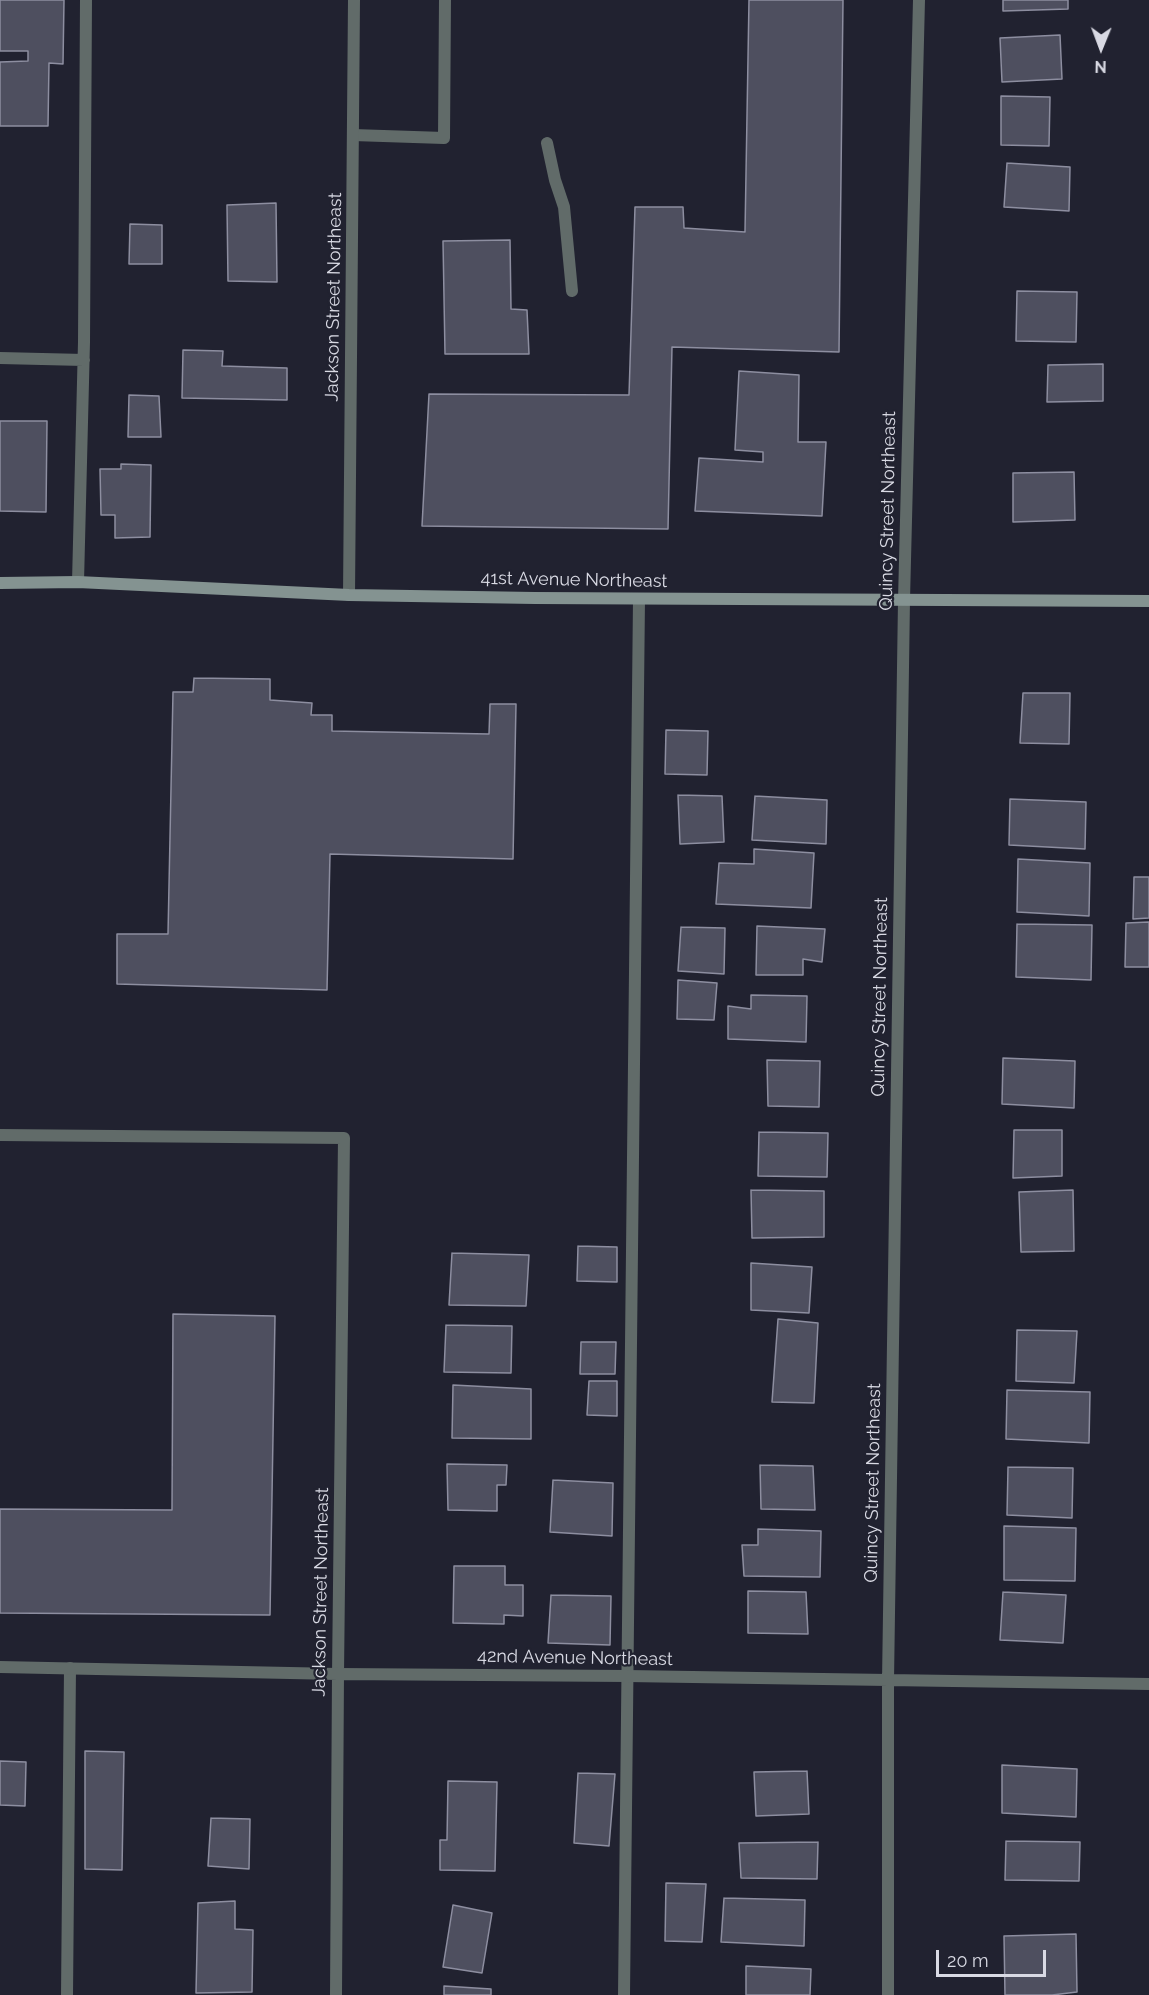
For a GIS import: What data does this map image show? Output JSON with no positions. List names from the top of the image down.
{
  "streets": {
    "street": [
      "Jackson Street Northeast",
      "Quincy Street Northeast",
      "41st Avenue Northeast",
      "42nd Avenue Northeast"
    ]
  },
  "crossings": [
    ["Jackson Street Northeast", "41st Avenue Northeast"],
    ["Jackson Street Northeast", "42nd Avenue Northeast"],
    ["Quincy Street Northeast", "41st Avenue Northeast"],
    ["Quincy Street Northeast", "42nd Avenue Northeast"]
  ],
  "scale_bar": "20 m",
  "north": "bottom"
}
